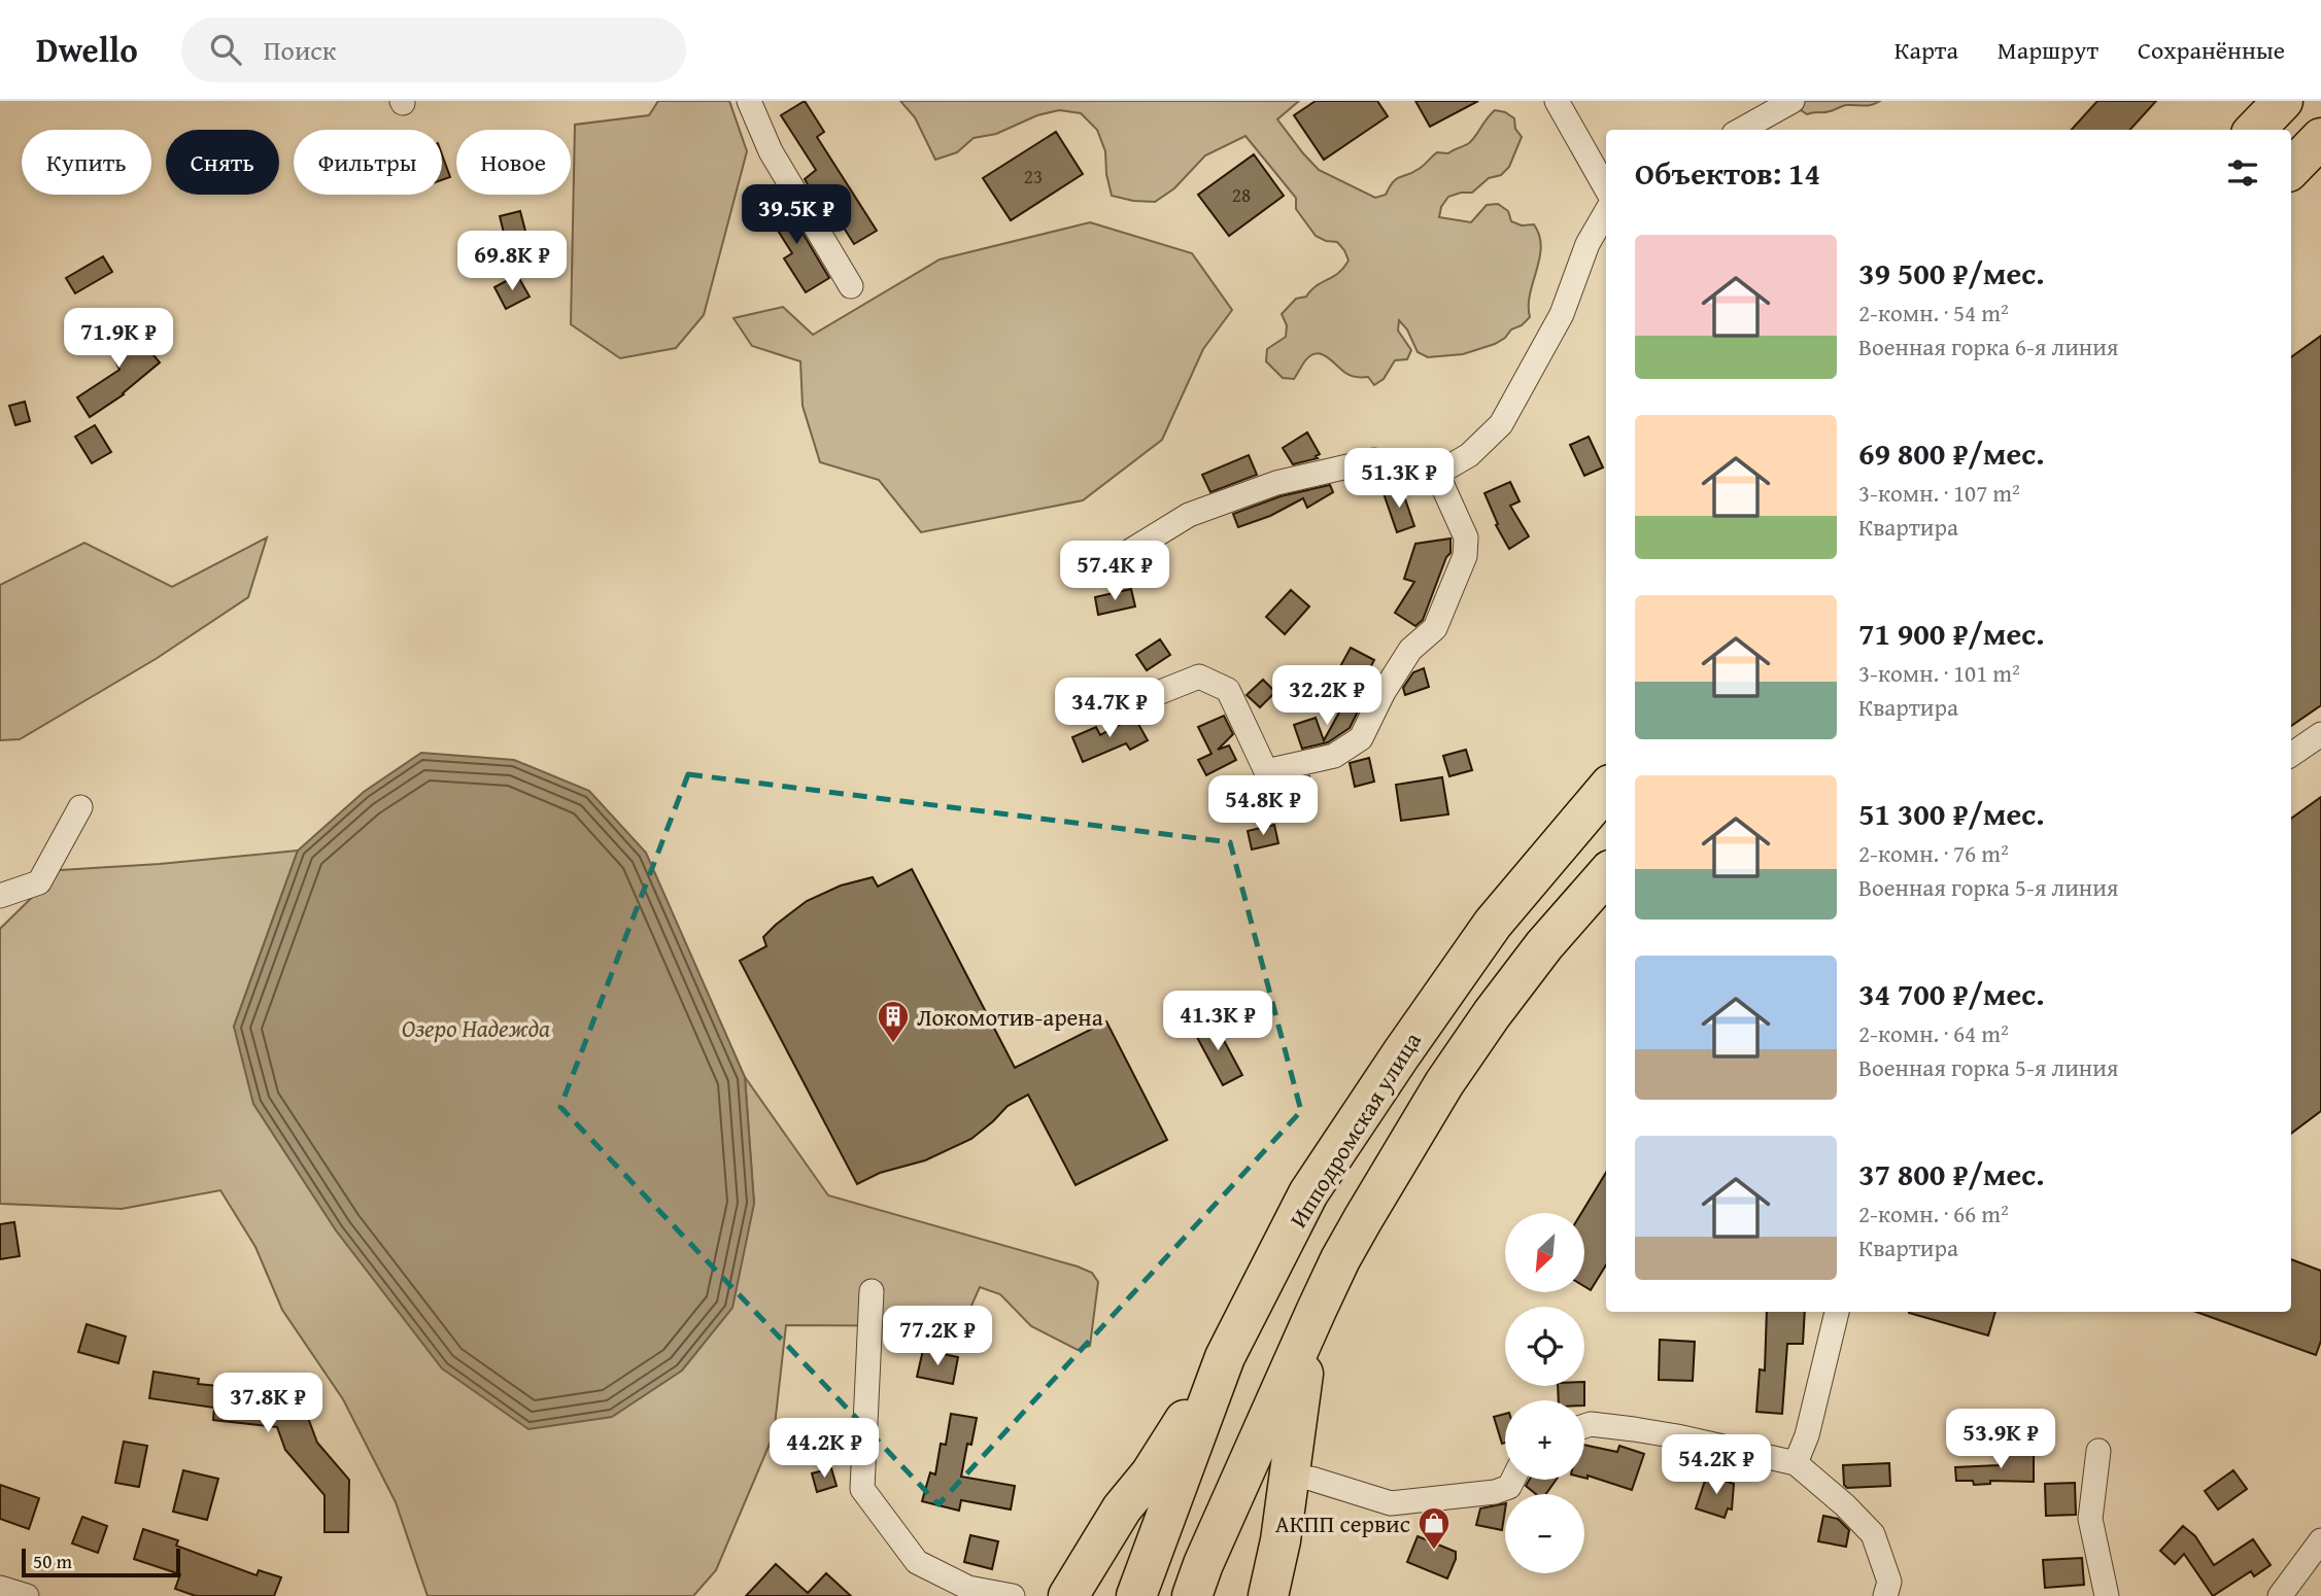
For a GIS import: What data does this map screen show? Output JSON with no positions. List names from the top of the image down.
{
  "streets": {
    "highway": ["Ипподромская улица"]
  },
  "water": ["Озеро Надежда"],
  "places": {
    "building": ["Локомотив-арена"],
    "shop": ["АКПП сервис"]
  },
  "house_numbers": ["23", "28"],
  "scale_bar": "50 m",
  "north": "bottom left",
  "page": {
    "header": "Dwello",
    "search": "Поиск",
    "nav": ["Карта", "Маршрут", "Сохранённые"],
    "chip": [
      "Купить",
      "Снять",
      "Фильтры",
      "Новое"
    ],
    "heading": "Объектов: 14",
    "price": [
      "39.5K ₽",
      "69.8K ₽",
      "71.9K ₽",
      "51.3K ₽",
      "57.4K ₽",
      "32.2K ₽",
      "34.7K ₽",
      "54.8K ₽",
      "41.3K ₽",
      "77.2K ₽",
      "37.8K ₽",
      "53.9K ₽",
      "44.2K ₽",
      "54.2K ₽"
    ],
    "list": [
      {
        "name": "39 500 ₽/мес.",
        "note": "2-комн. · 54 m² · Военная горка 6-я линия"
      },
      {
        "name": "69 800 ₽/мес.",
        "note": "3-комн. · 107 m² · Квартира"
      },
      {
        "name": "71 900 ₽/мес.",
        "note": "3-комн. · 101 m² · Квартира"
      },
      {
        "name": "51 300 ₽/мес.",
        "note": "2-комн. · 76 m² · Военная горка 5-я линия"
      },
      {
        "name": "34 700 ₽/мес.",
        "note": "2-комн. · 64 m² · Военная горка 5-я линия"
      },
      {
        "name": "37 800 ₽/мес.",
        "note": "2-комн. · 66 m² · Квартира"
      }
    ],
    "map_buttons": ["+", "−"],
    "scale": "50 m"
  }
}
